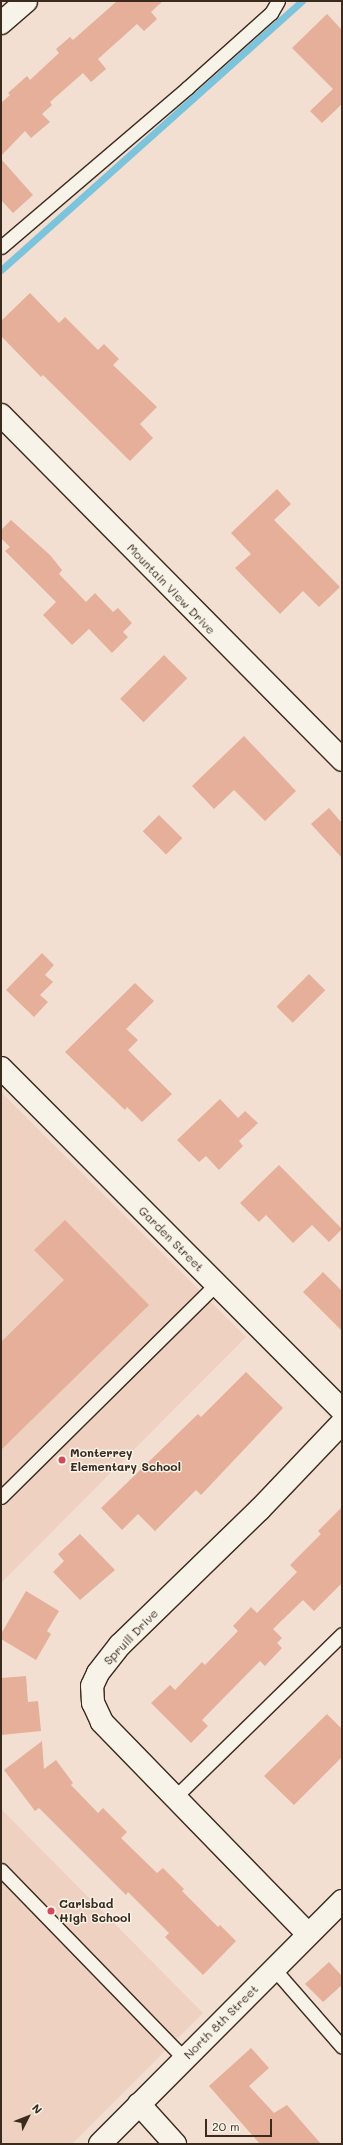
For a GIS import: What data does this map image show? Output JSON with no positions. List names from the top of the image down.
{
  "streets": {
    "street": [
      "Mountain View Drive",
      "Garden Street",
      "Spruill Drive",
      "North 8th Street"
    ]
  },
  "crossings": [
    ["Spruill Drive", "North 8th Street"]
  ],
  "places": ["Monterrey Elementary School", "Carlsbad High School"],
  "scale_bar": "20 m",
  "north": "top right"
}
